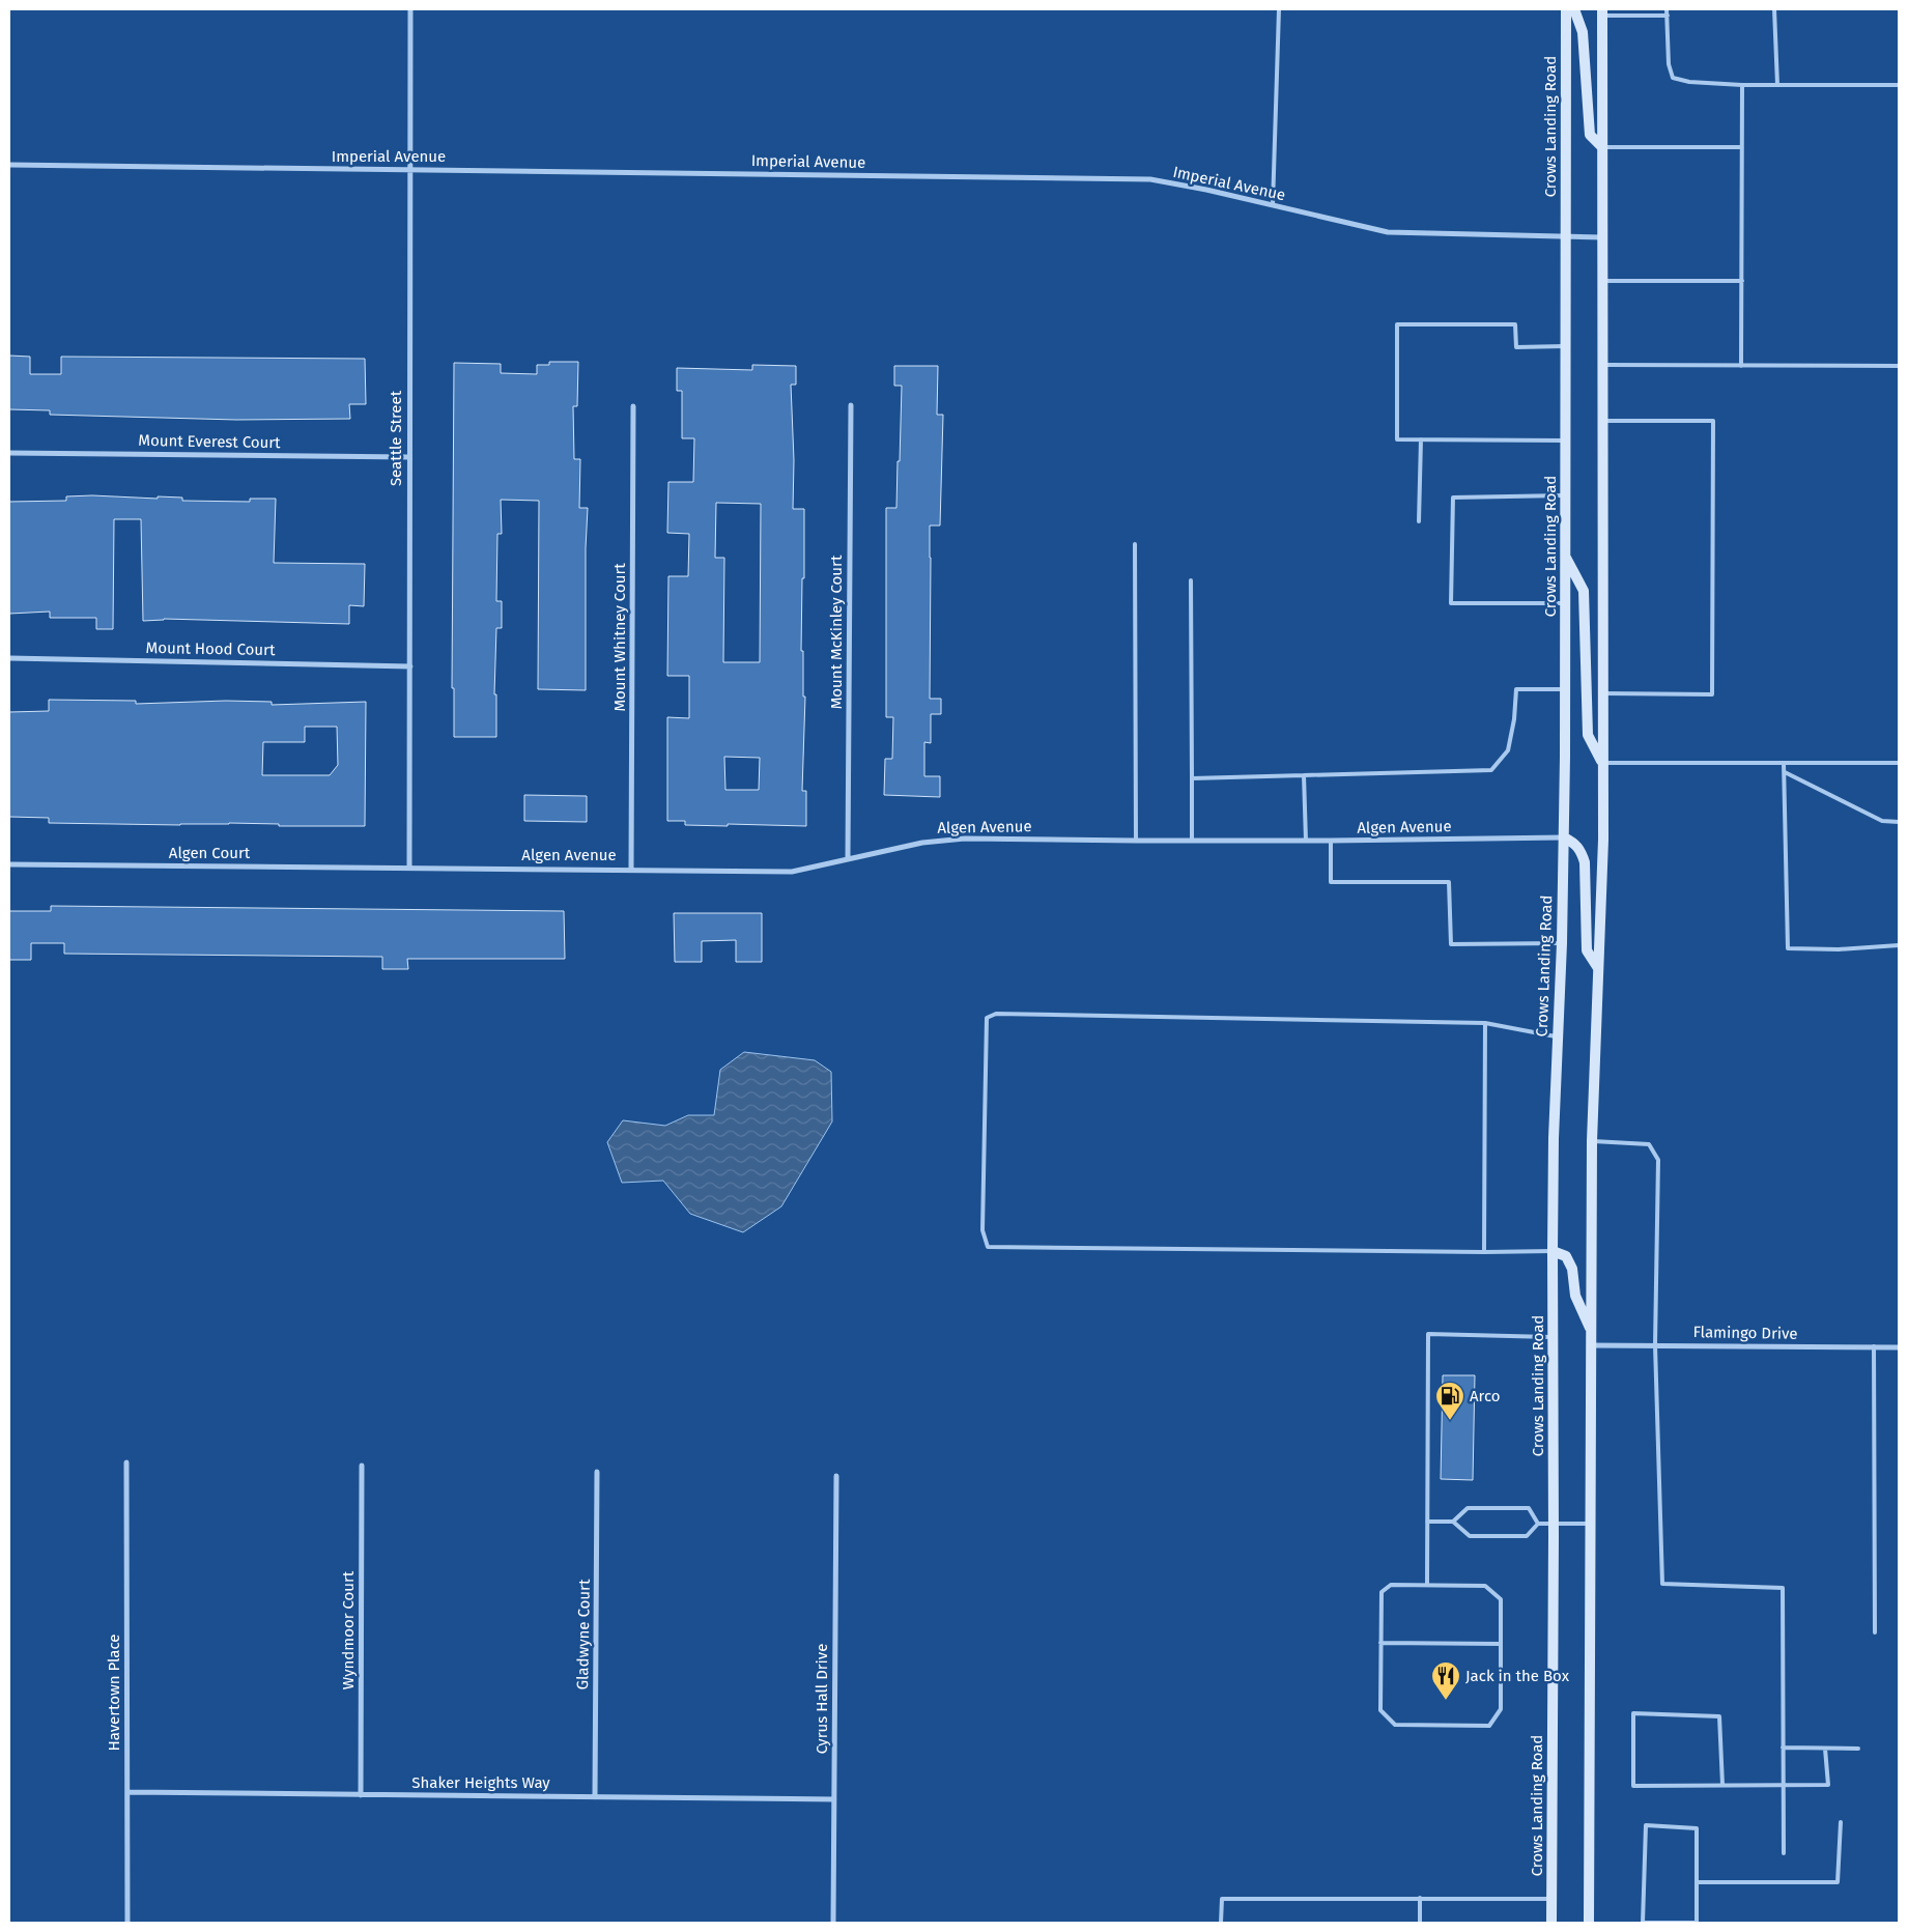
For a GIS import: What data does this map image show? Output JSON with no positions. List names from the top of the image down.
{
  "streets": {
    "main road": ["Crows Landing Road"],
    "street": [
      "Imperial Avenue",
      "Seattle Street",
      "Mount Everest Court",
      "Mount McKinley Court",
      "Mount Whitney Court",
      "Mount Hood Court",
      "Algen Avenue",
      "Algen Court",
      "Flamingo Drive",
      "Wyndmoor Court",
      "Gladwyne Court",
      "Havertown Place",
      "Cyrus Hall Drive",
      "Shaker Heights Way"
    ]
  },
  "crossings": [
    ["Crows Landing Road", "Imperial Avenue"],
    ["Crows Landing Road", "Algen Avenue"],
    ["Imperial Avenue", "Seattle Street"],
    ["Seattle Street", "Mount Everest Court"],
    ["Seattle Street", "Mount Hood Court"],
    ["Seattle Street", "Algen Avenue"],
    ["Seattle Street", "Algen Court"],
    ["Mount McKinley Court", "Algen Avenue"],
    ["Mount Whitney Court", "Algen Avenue"],
    ["Algen Avenue", "Algen Court"],
    ["Wyndmoor Court", "Shaker Heights Way"],
    ["Gladwyne Court", "Shaker Heights Way"],
    ["Havertown Place", "Shaker Heights Way"],
    ["Cyrus Hall Drive", "Shaker Heights Way"]
  ],
  "places": {
    "fuel station": ["Arco"],
    "restaurant": ["Jack in the Box"]
  }
}
